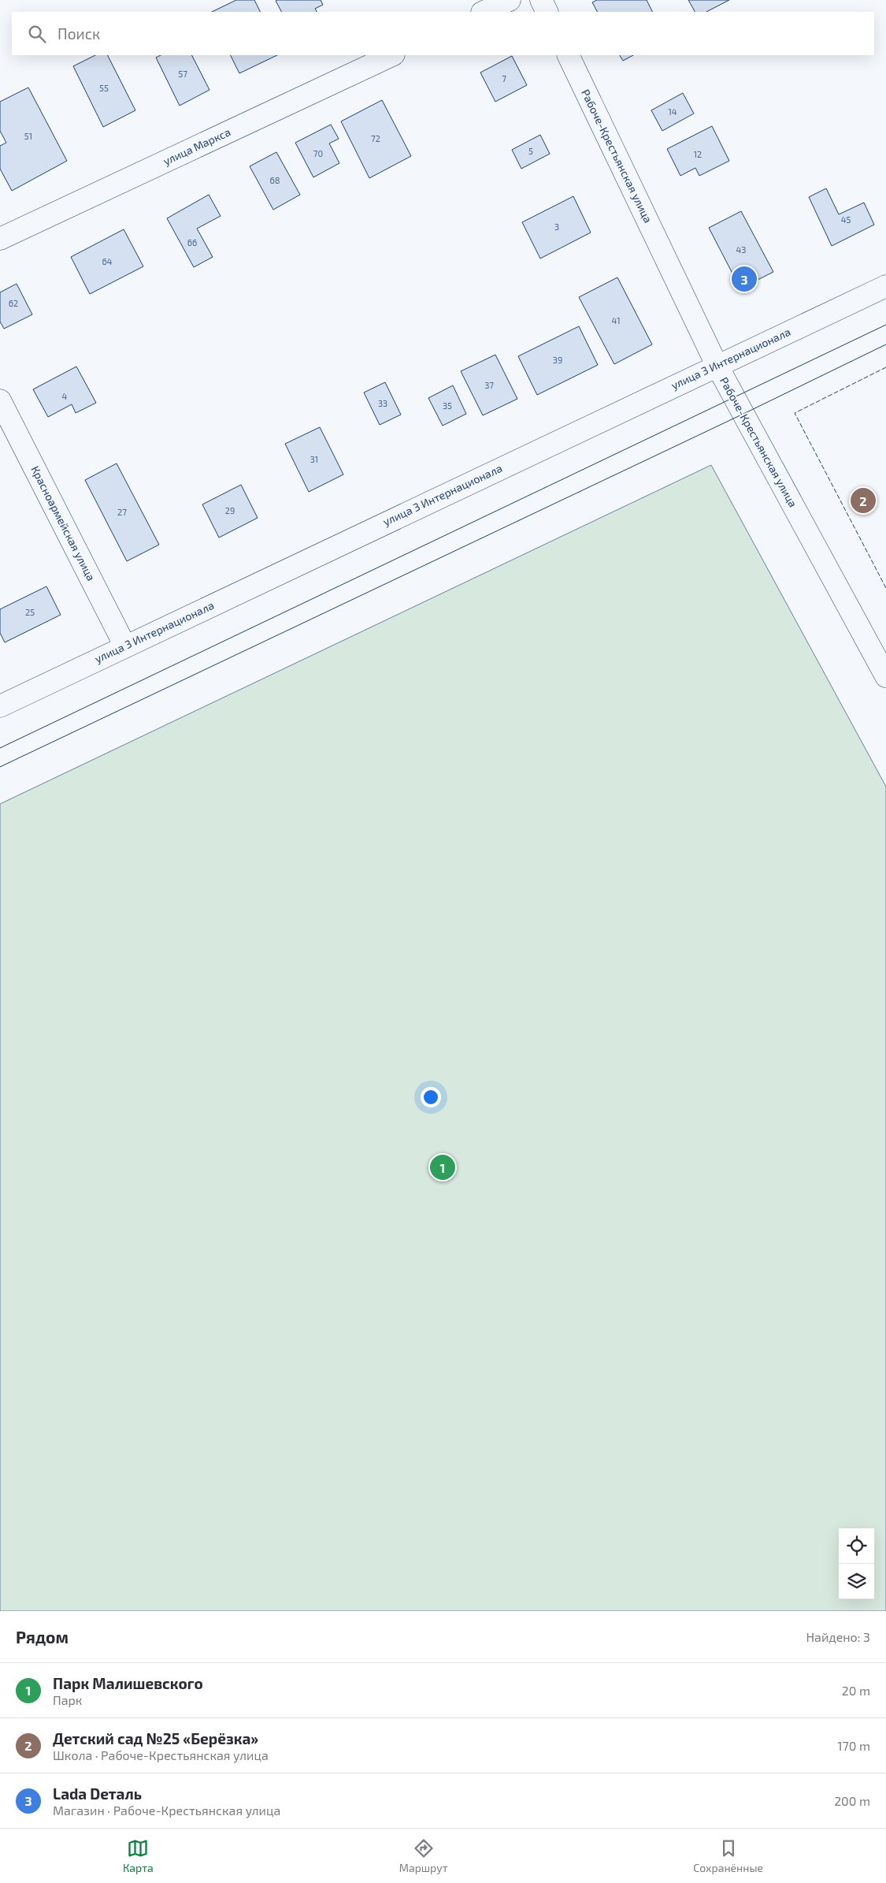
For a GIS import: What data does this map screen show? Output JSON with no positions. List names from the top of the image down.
{
  "streets": {
    "main road": [
      "улица Маркса",
      "Рабоче-Крестьянская улица",
      "улица 3 Интернационала",
      "Красноармейская улица"
    ]
  },
  "crossings": [
    ["Рабоче-Крестьянская улица", "улица 3 Интернационала"],
    ["улица 3 Интернационала", "Красноармейская улица"]
  ],
  "house_numbers": [
    "57",
    "7",
    "55",
    "14",
    "51",
    "72",
    "5",
    "70",
    "12",
    "68",
    "45",
    "3",
    "66",
    "43",
    "64",
    "62",
    "41",
    "39",
    "37",
    "4",
    "33",
    "35",
    "31",
    "29",
    "27",
    "25"
  ],
  "page": {
    "search": "Поиск",
    "pins": ["3", "2", "1"],
    "heading": ["Рядом", "Найдено: 3"],
    "list": [
      {
        "mark": "1",
        "name": "Парк Малишевского",
        "note": "Парк",
        "value": "20 m"
      },
      {
        "mark": "2",
        "name": "Детский сад №25 «Берёзка»",
        "note": "Школа · Рабоче-Крестьянская улица",
        "value": "170 m"
      },
      {
        "mark": "3",
        "name": "Lada Dеталь",
        "note": "Магазин · Рабоче-Крестьянская улица",
        "value": "200 m"
      }
    ],
    "nav": ["Карта", "Маршрут", "Сохранённые"]
  }
}
